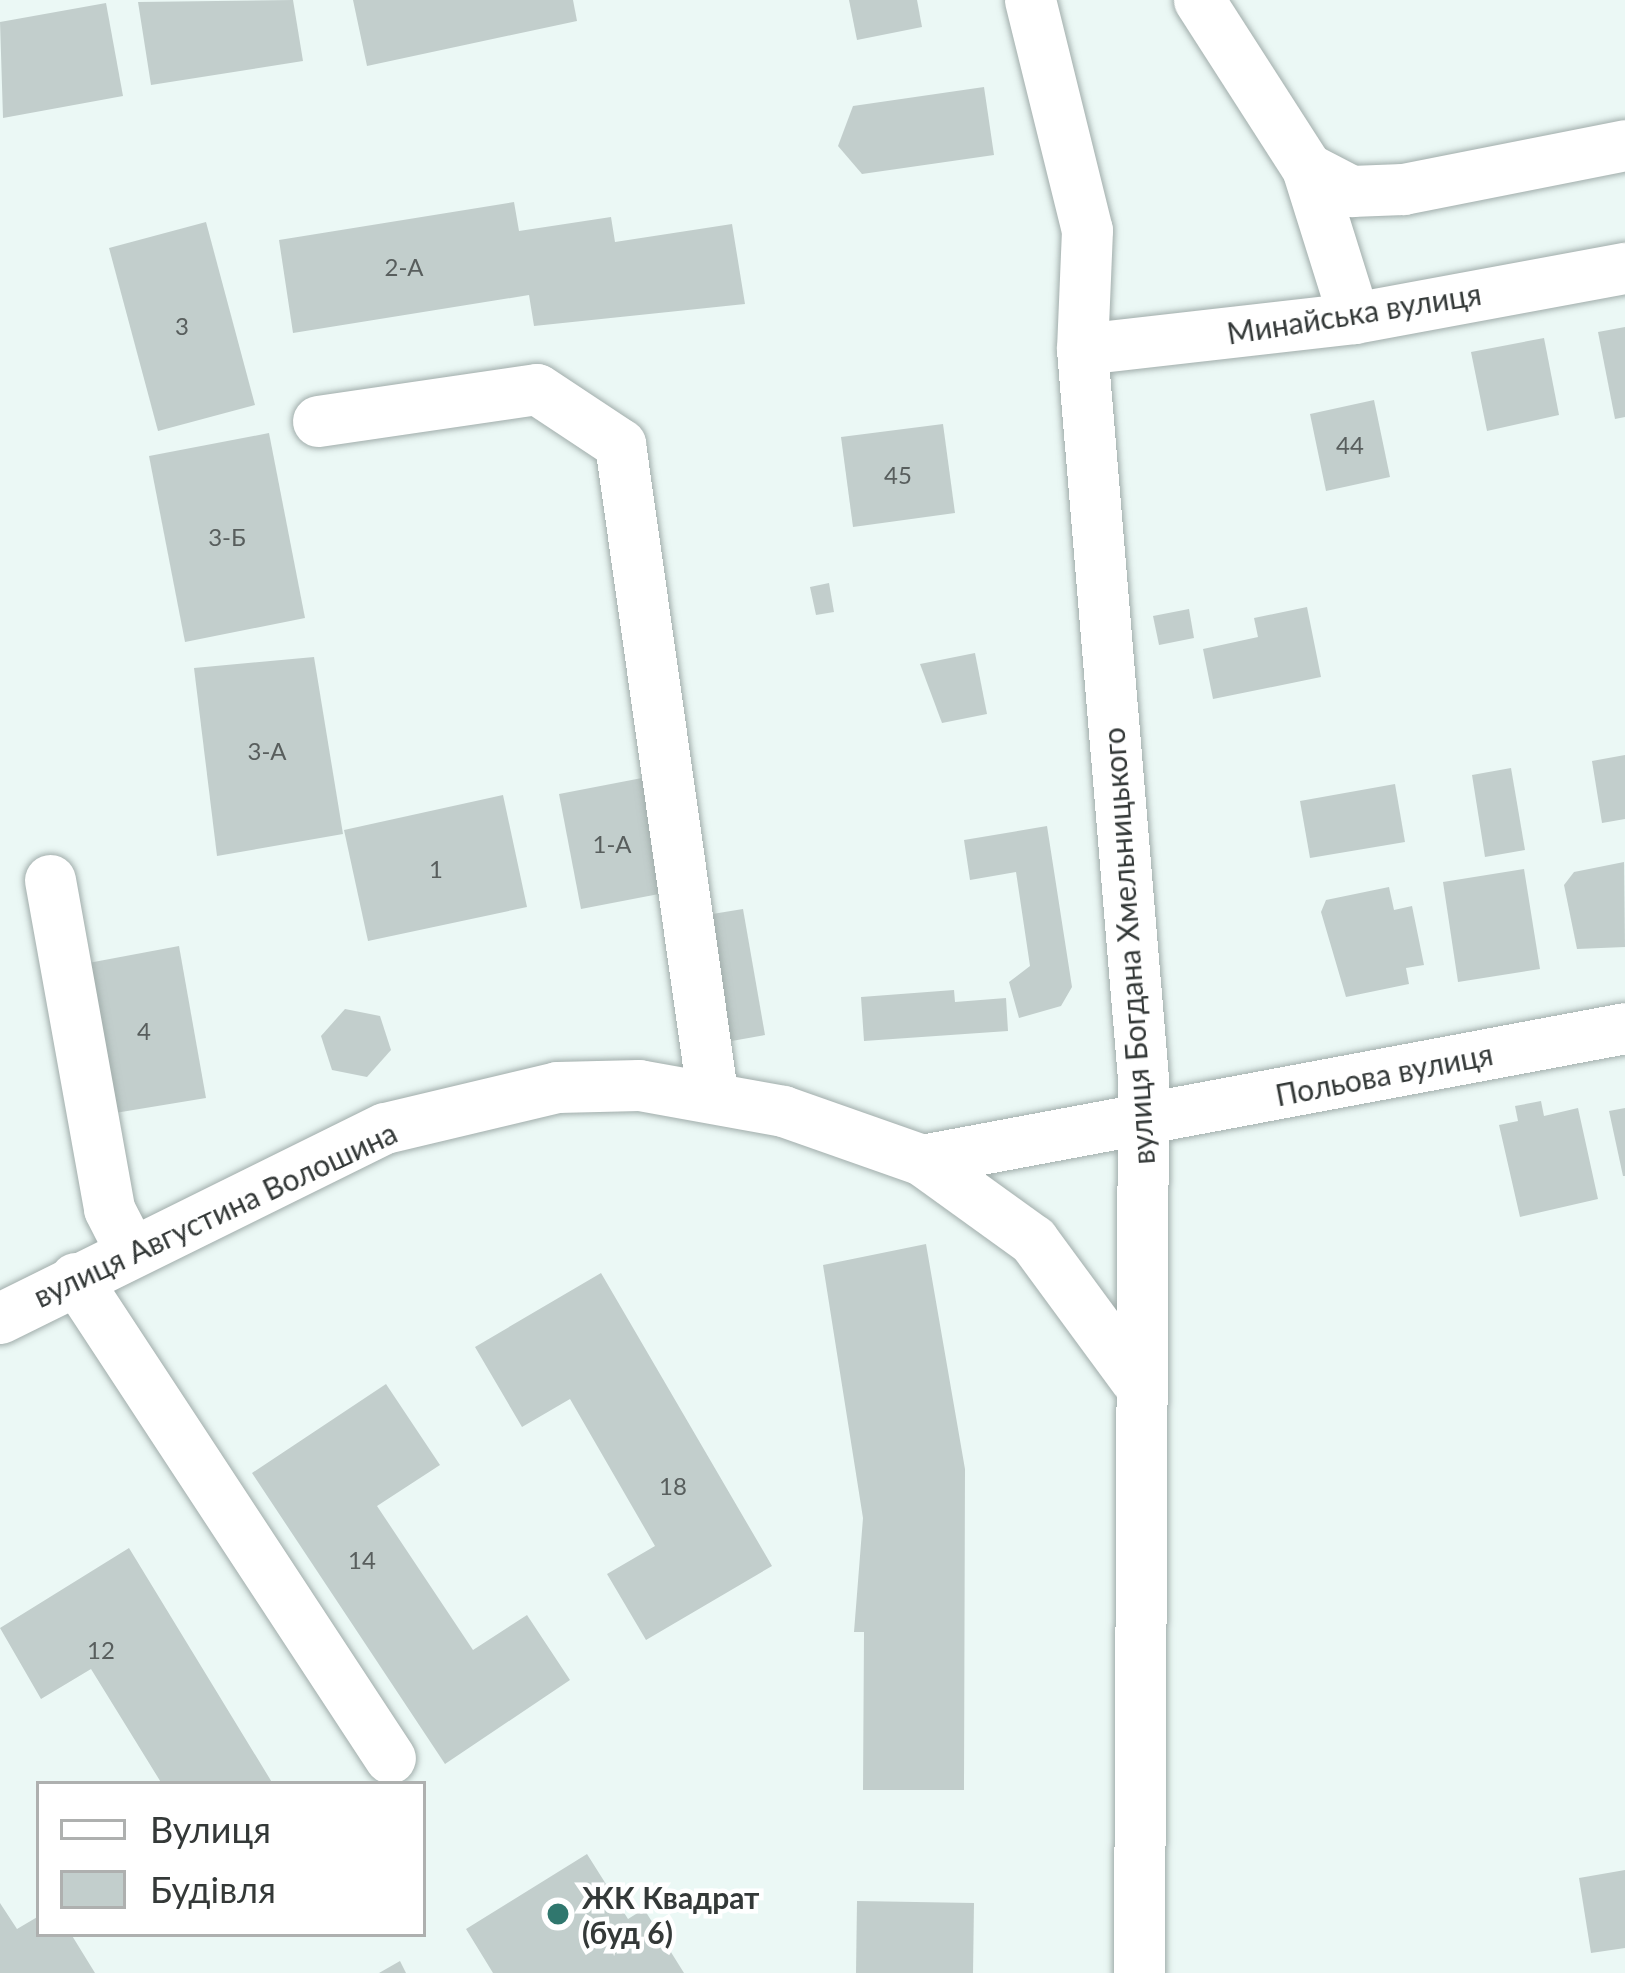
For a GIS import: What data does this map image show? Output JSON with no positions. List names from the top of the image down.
{
  "streets": {
    "street": [
      "Минайська вулиця",
      "вулиця Богдана Хмельницького",
      "Польова вулиця",
      "вулиця Августина Волошина"
    ]
  },
  "crossings": [
    ["Минайська вулиця", "вулиця Богдана Хмельницького"],
    ["вулиця Богдана Хмельницького", "Польова вулиця"],
    ["вулиця Богдана Хмельницького", "вулиця Августина Волошина"],
    ["Польова вулиця", "вулиця Августина Волошина"]
  ],
  "places": ["ЖК Квадрат (буд 6)"],
  "house_numbers": [
    "2-А",
    "3",
    "44",
    "45",
    "3-Б",
    "3-А",
    "1-А",
    "1",
    "4",
    "18",
    "14",
    "12"
  ],
  "legend": ["Вулиця", "Будівля"]
}
